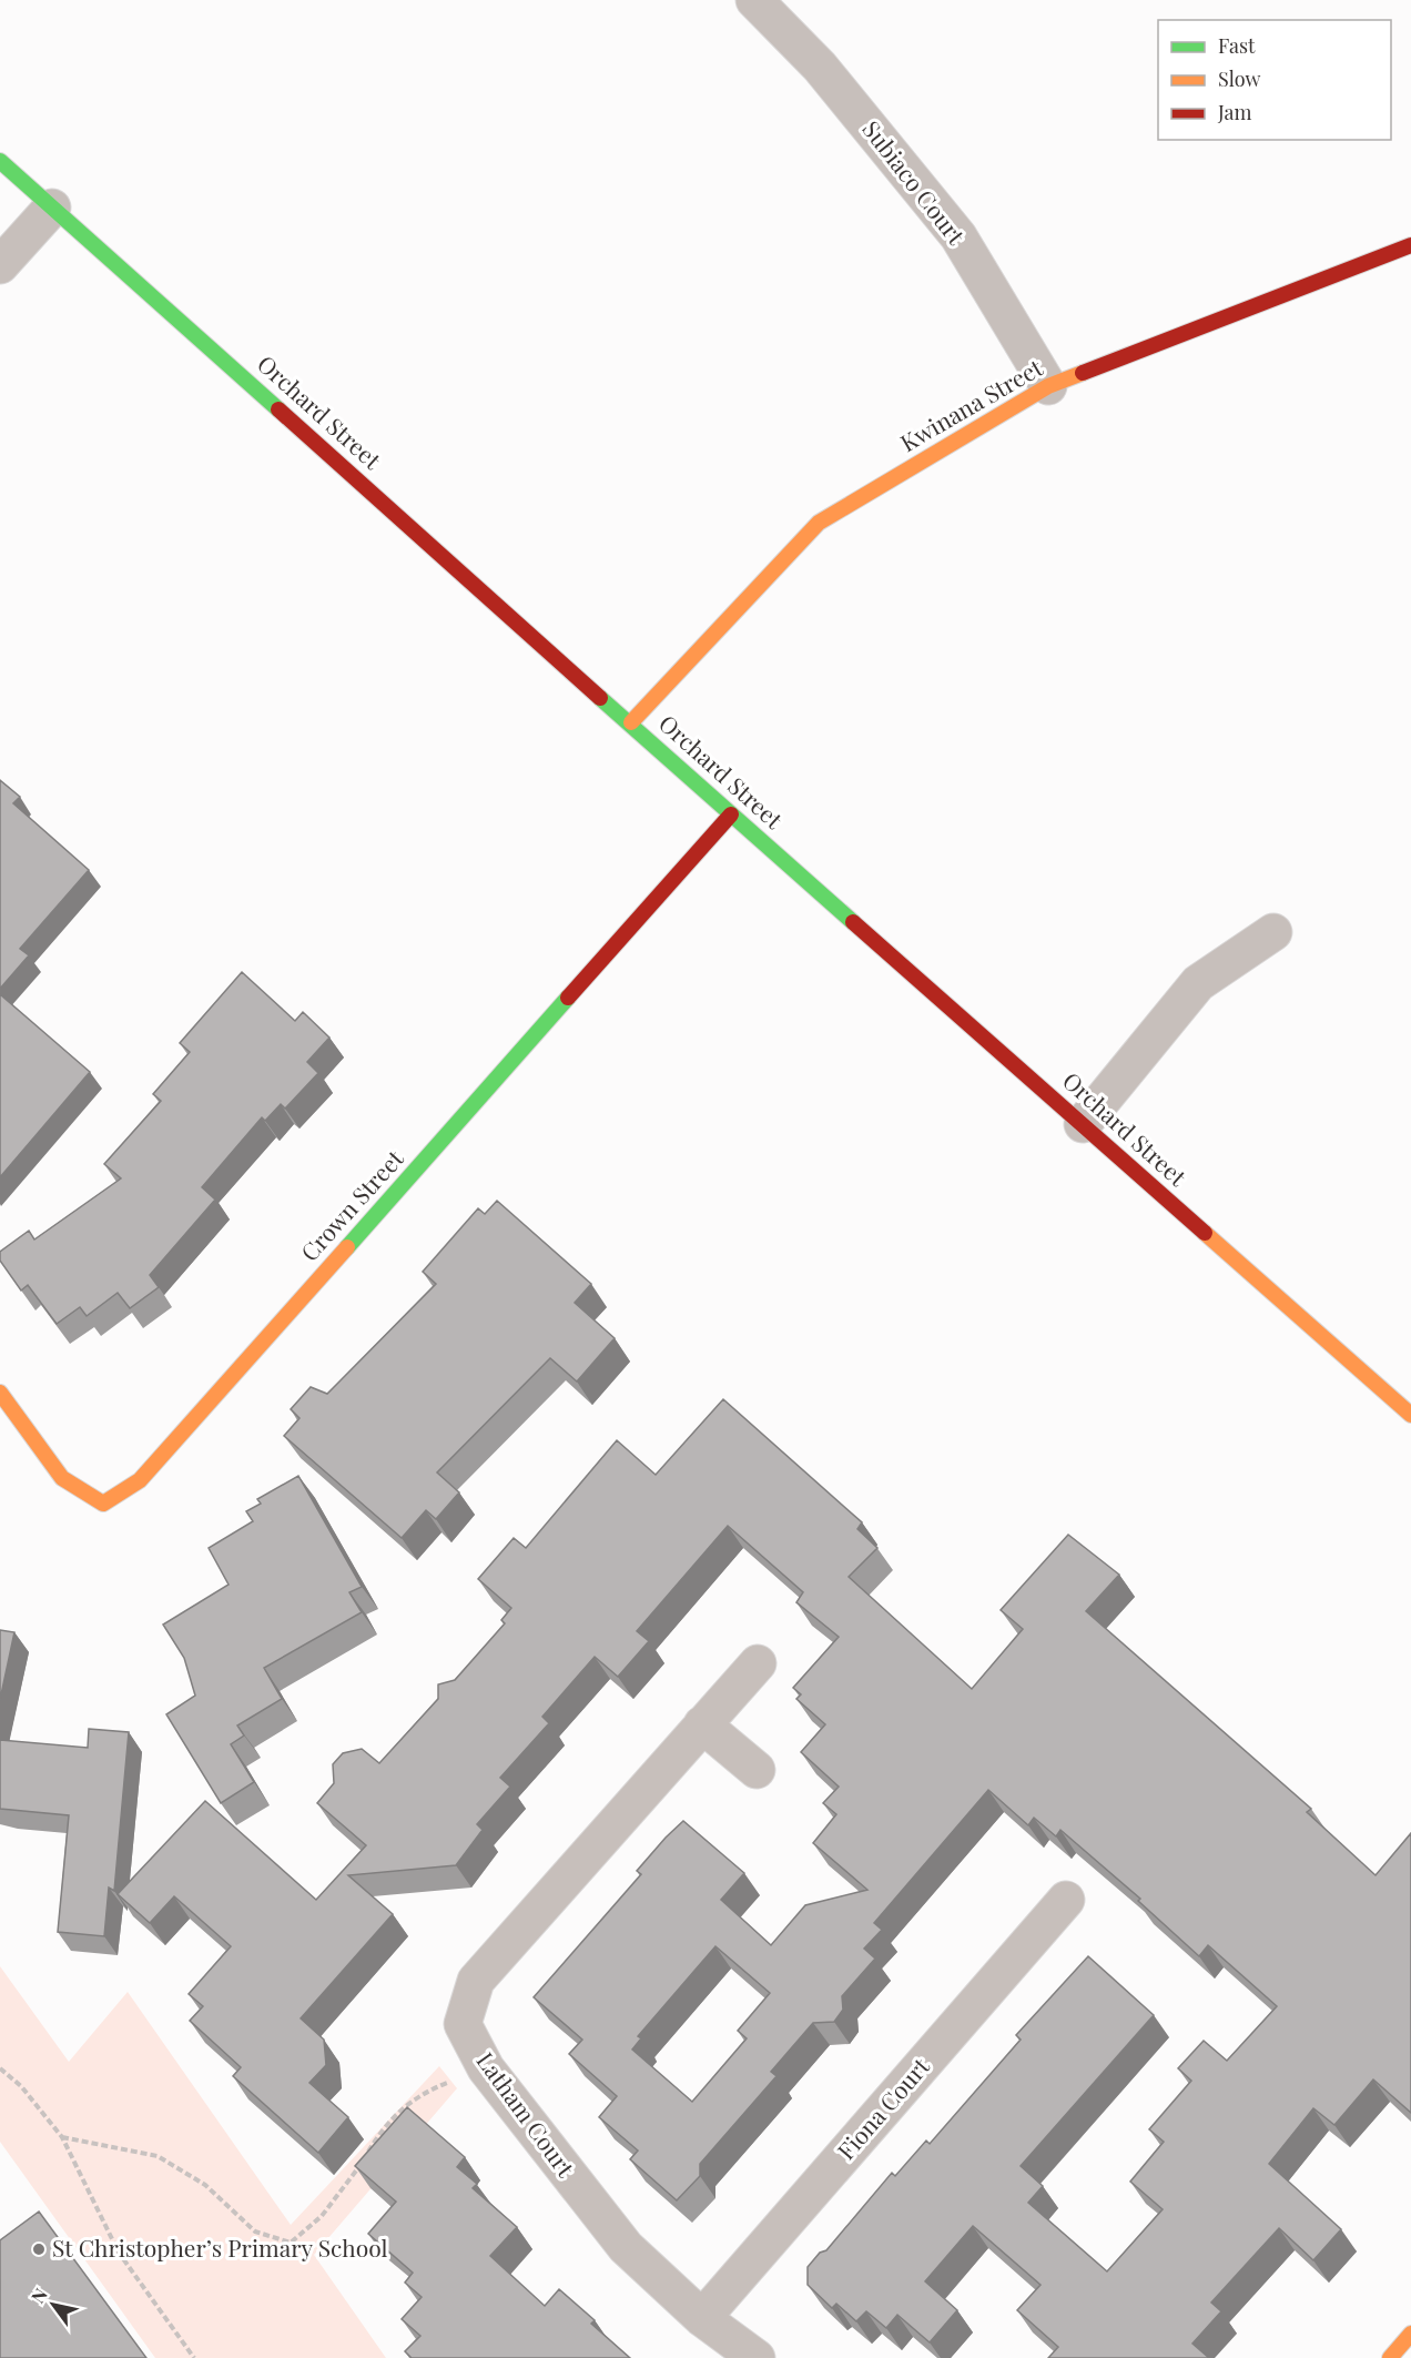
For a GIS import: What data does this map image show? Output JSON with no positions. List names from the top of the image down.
{
  "streets": {
    "street": [
      "Subiaco Court",
      "Kwinana Street",
      "Orchard Street",
      "Crown Street",
      "Fiona Court",
      "Latham Court"
    ]
  },
  "crossings": [
    ["Subiaco Court", "Kwinana Street"],
    ["Kwinana Street", "Orchard Street"],
    ["Orchard Street", "Crown Street"],
    ["Fiona Court", "Latham Court"]
  ],
  "places": ["St Christopher’s Primary School"],
  "legend": ["Fast", "Slow", "Jam"],
  "north": "top left"
}
